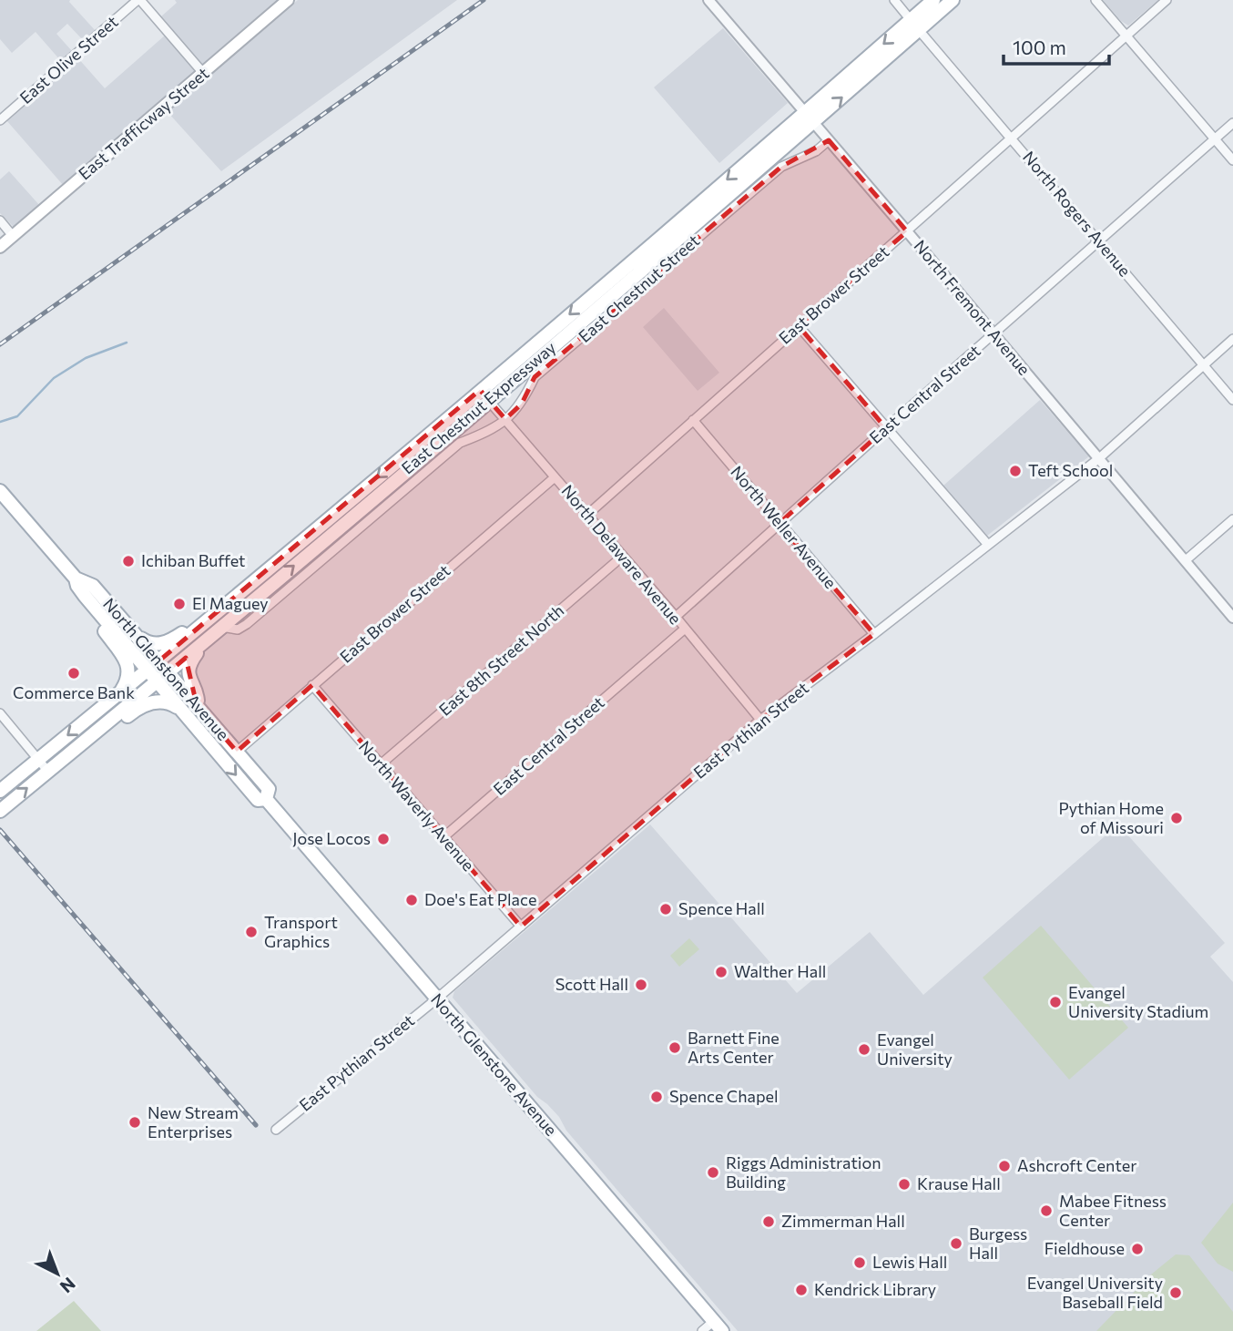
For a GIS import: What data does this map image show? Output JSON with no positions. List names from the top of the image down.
{
  "streets": {
    "main road": ["East Trafficway Street", "East Chestnut Expressway", "North Glenstone Avenue"],
    "street": [
      "East Olive Street",
      "North Rogers Avenue",
      "East Chestnut Street",
      "East Brower Street",
      "North Fremont Avenue",
      "East Central Street",
      "North Weller Avenue",
      "North Delaware Avenue",
      "East 8th Street North",
      "East Pythian Street",
      "North Waverly Avenue"
    ]
  },
  "crossings": [
    ["North Rogers Avenue", "East Brower Street"],
    ["North Rogers Avenue", "East Central Street"],
    ["North Rogers Avenue", "East Chestnut Expressway"],
    ["North Rogers Avenue", "East Pythian Street"],
    ["East Chestnut Street", "North Fremont Avenue"],
    ["East Chestnut Street", "East Chestnut Expressway"],
    ["East Chestnut Street", "North Delaware Avenue"],
    ["East Brower Street", "North Fremont Avenue"],
    ["East Brower Street", "North Weller Avenue"],
    ["East Brower Street", "North Delaware Avenue"],
    ["East Brower Street", "North Glenstone Avenue"],
    ["East Brower Street", "North Waverly Avenue"],
    ["North Fremont Avenue", "East Central Street"],
    ["North Fremont Avenue", "East Chestnut Expressway"],
    ["North Fremont Avenue", "East Pythian Street"],
    ["East Central Street", "North Weller Avenue"],
    ["East Central Street", "North Delaware Avenue"],
    ["East Central Street", "North Waverly Avenue"],
    ["East Chestnut Expressway", "North Delaware Avenue"],
    ["East Chestnut Expressway", "North Glenstone Avenue"],
    ["North Weller Avenue", "East Pythian Street"],
    ["North Delaware Avenue", "East 8th Street North"],
    ["North Delaware Avenue", "East Pythian Street"],
    ["East 8th Street North", "North Waverly Avenue"],
    ["North Glenstone Avenue", "East Pythian Street"],
    ["East Pythian Street", "North Waverly Avenue"]
  ],
  "places": [
    "Teft School",
    "Ichiban Buffet",
    "El Maguey",
    "Commerce Bank",
    "Pythian Home of Missouri",
    "Jose Locos",
    "Doe's Eat Place",
    "Spence Hall",
    "Transport Graphics",
    "Walther Hall",
    "Scott Hall",
    "Evangel University Stadium",
    "Barnett Fine Arts Center",
    "Evangel University",
    "Spence Chapel",
    "New Stream Enterprises",
    "Ashcroft Center",
    "Riggs Administration Building",
    "Krause Hall",
    "Mabee Fitness Center",
    "Zimmerman Hall",
    "Burgess Hall",
    "Fieldhouse",
    "Lewis Hall",
    "Kendrick Library",
    "Evangel University Baseball Field"
  ],
  "scale_bar": "100 m",
  "north": "bottom right"
}
